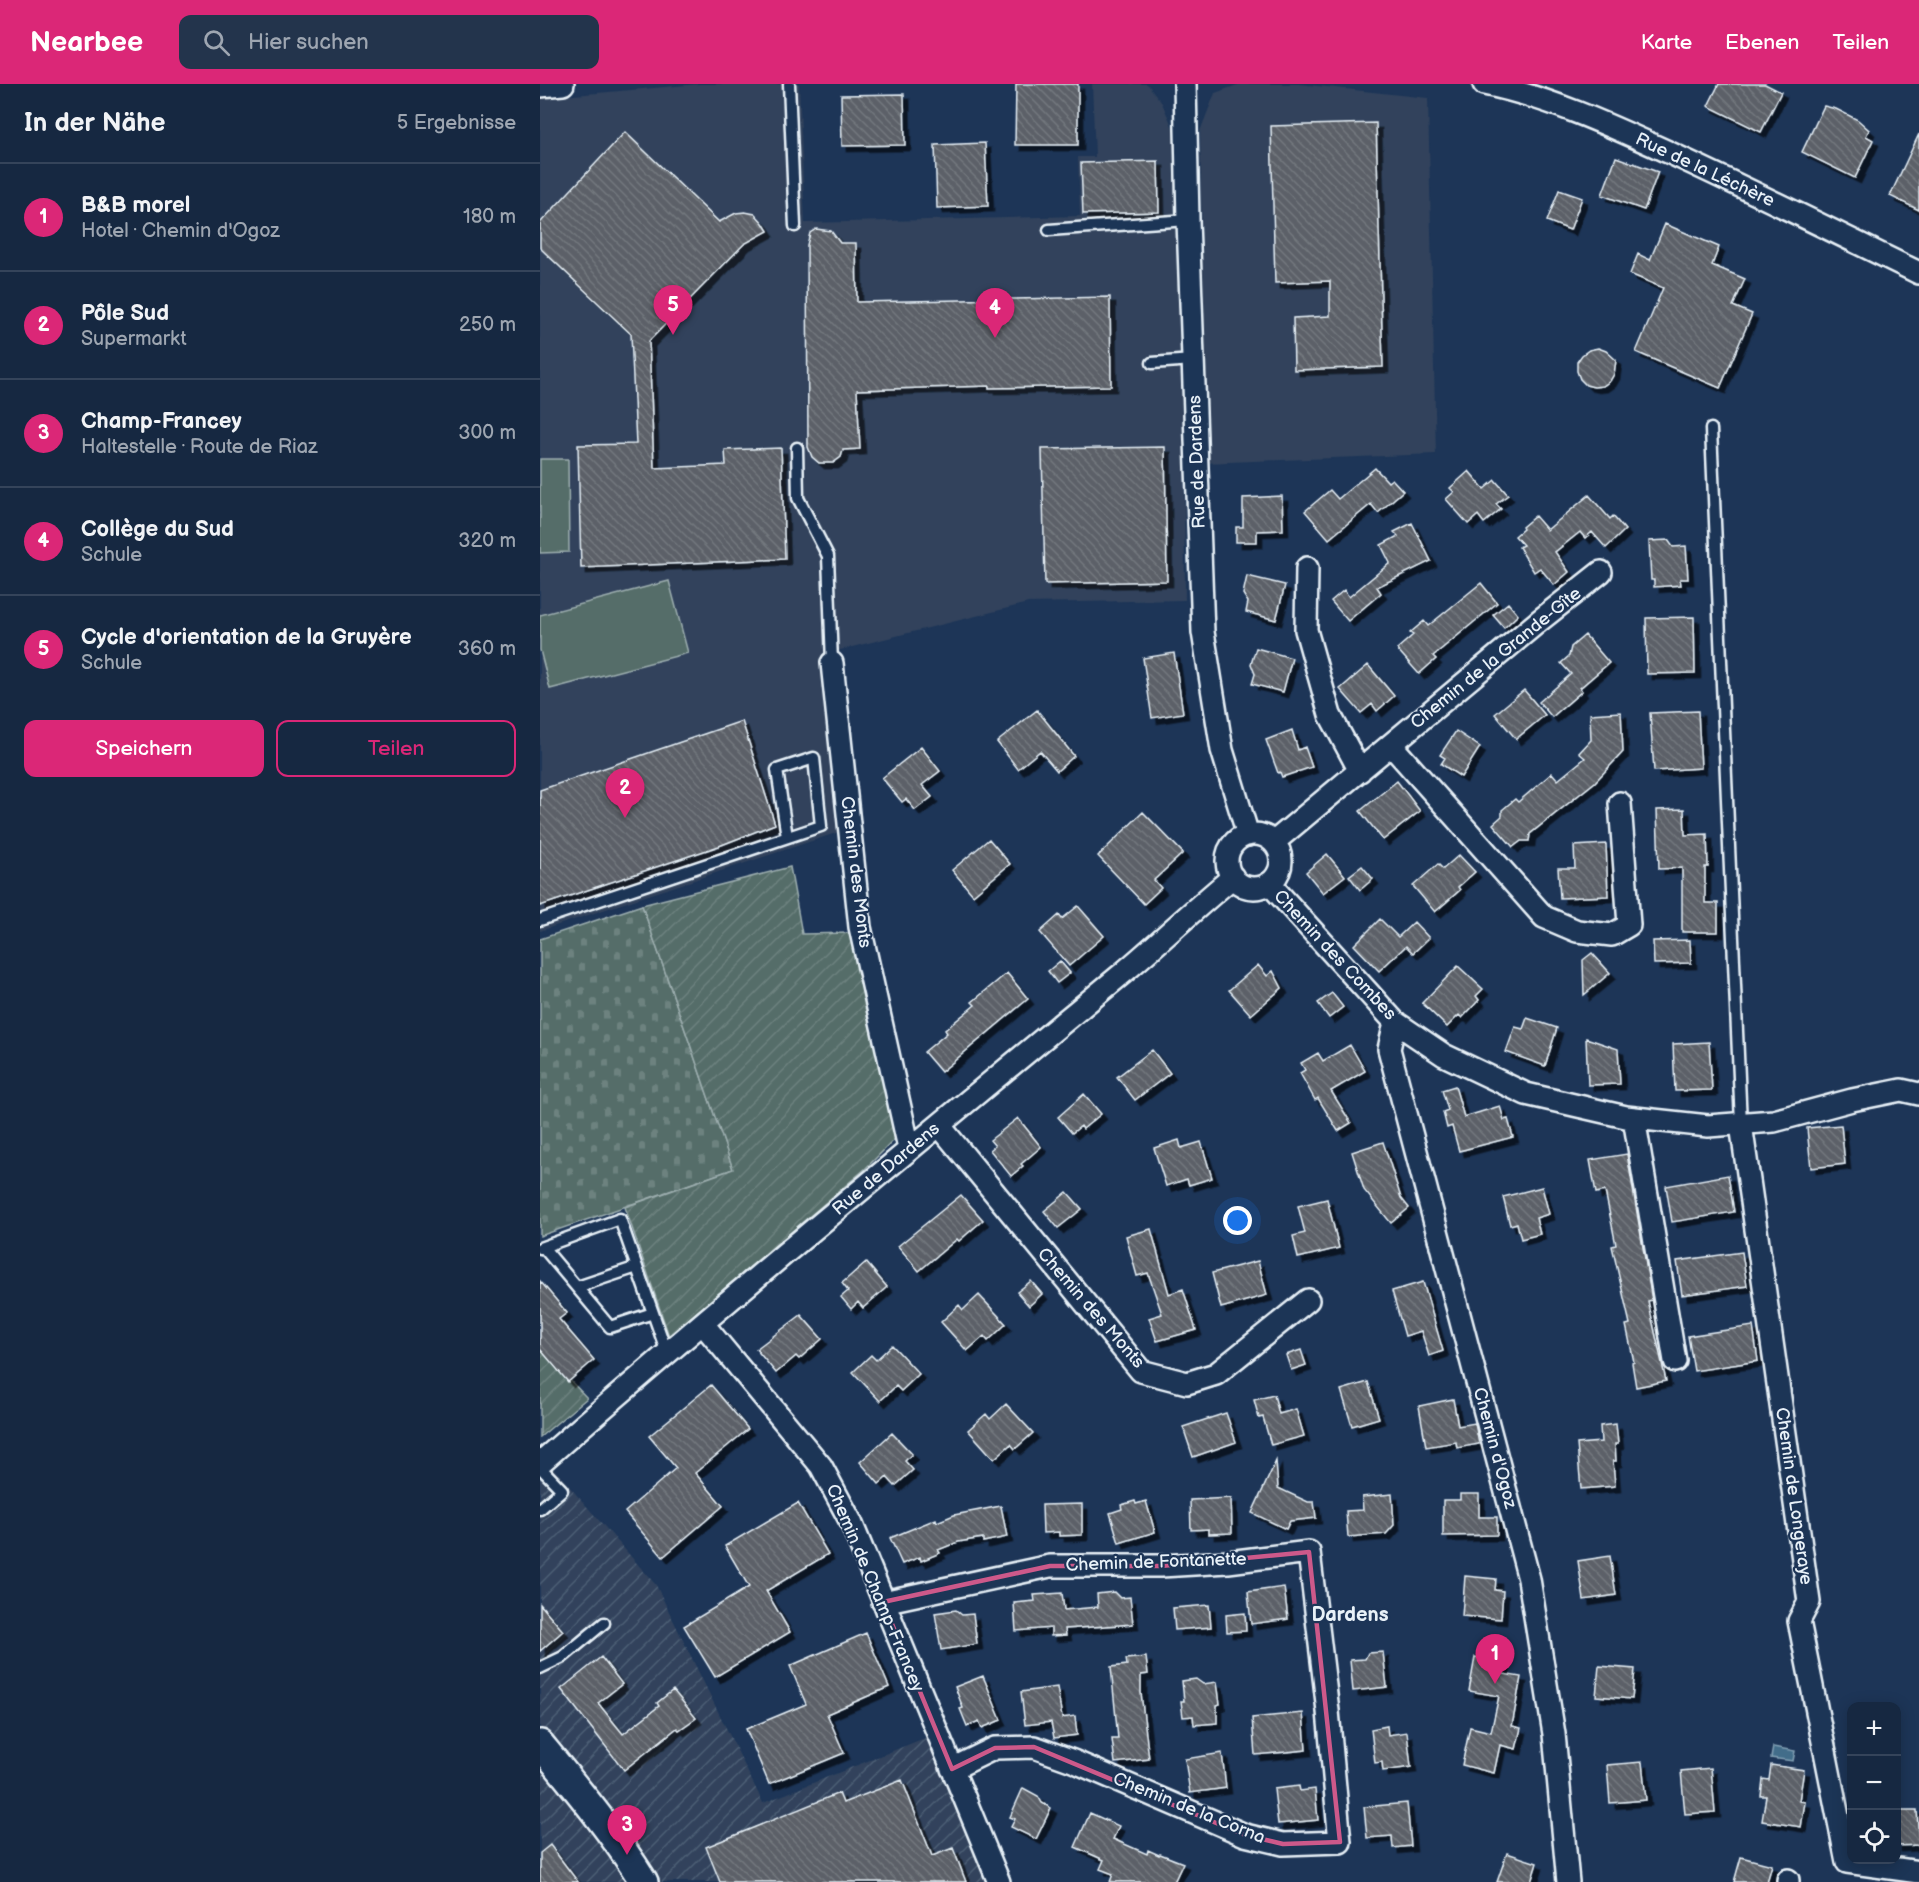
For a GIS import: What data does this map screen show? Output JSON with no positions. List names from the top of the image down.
{
  "streets": {
    "street": [
      "Rue de la Léchère",
      "Rue de Dardens",
      "Chemin de la Grande-Gîte",
      "Chemin des Monts",
      "Chemin des Combes",
      "Chemin d'Ogoz",
      "Chemin de Longeraye",
      "Chemin de Fontanette",
      "Chemin de Champ-Francey",
      "Chemin de la Corna"
    ]
  },
  "crossings": [
    ["Rue de Dardens", "Chemin de la Grande-Gîte"],
    ["Rue de Dardens", "Chemin des Monts"],
    ["Rue de Dardens", "Chemin des Combes"],
    ["Rue de Dardens", "Chemin de Champ-Francey"],
    ["Chemin de la Grande-Gîte", "Chemin des Combes"],
    ["Chemin des Combes", "Chemin d'Ogoz"],
    ["Chemin des Combes", "Chemin de Longeraye"],
    ["Chemin de Fontanette", "Chemin de Champ-Francey"],
    ["Chemin de Fontanette", "Chemin de la Corna"],
    ["Chemin de Champ-Francey", "Chemin de la Corna"]
  ],
  "districts": ["Dardens"],
  "page": {
    "header": "Nearbee",
    "search": "Hier suchen",
    "nav": ["Karte", "Ebenen", "Teilen"],
    "heading": ["In der Nähe", "5 Ergebnisse"],
    "list": [
      {
        "mark": "1",
        "name": "B&B morel",
        "note": "Hotel · Chemin d'Ogoz",
        "value": "180 m"
      },
      {
        "mark": "2",
        "name": "Pôle Sud",
        "note": "Supermarkt",
        "value": "250 m"
      },
      {
        "mark": "3",
        "name": "Champ-Francey",
        "note": "Haltestelle · Route de Riaz",
        "value": "300 m"
      },
      {
        "mark": "4",
        "name": "Collège du Sud",
        "note": "Schule",
        "value": "320 m"
      },
      {
        "mark": "5",
        "name": "Cycle d'orientation de la Gruyère",
        "note": "Schule",
        "value": "360 m"
      }
    ],
    "pins": [
      "5",
      "4",
      "2",
      "1",
      "3"
    ],
    "buttons": ["Speichern", "Teilen"],
    "map_buttons": ["+", "−"]
  }
}
